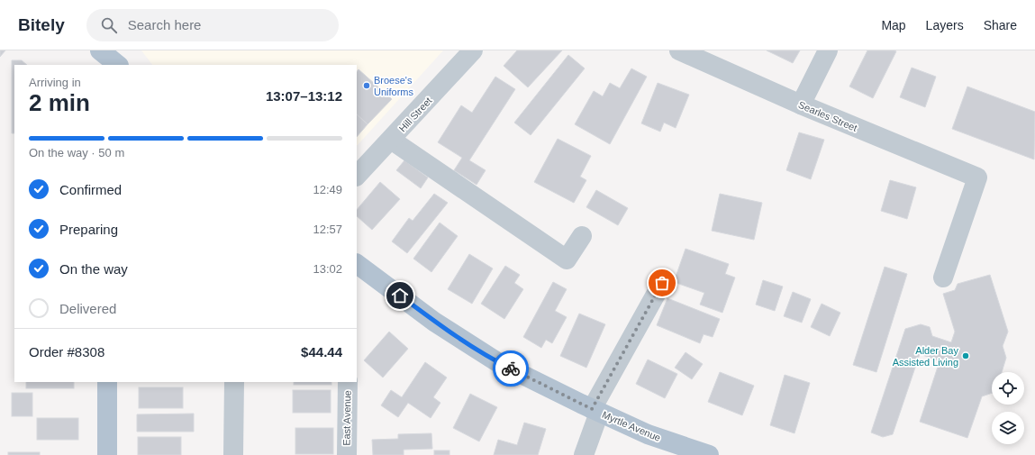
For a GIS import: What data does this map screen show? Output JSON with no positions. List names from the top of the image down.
{
  "streets": {
    "main road": ["Myrtle Avenue"],
    "street": ["Hill Street", "Searles Street", "East Avenue"]
  },
  "places": ["Broese's Uniforms", "Alder Bay Assisted Living"],
  "page": {
    "header": "Bitely",
    "search": "Search here",
    "nav": ["Map", "Layers", "Share"],
    "heading": ["2 min", "Arriving in", "13:07–13:12"],
    "panel": ["Order #8308", "$44.44"],
    "bar": "On the way · 50 m",
    "list": [
      ["Confirmed", "12:49"],
      ["Preparing", "12:57"],
      ["On the way", "13:02"],
      "Delivered"
    ]
  }
}
